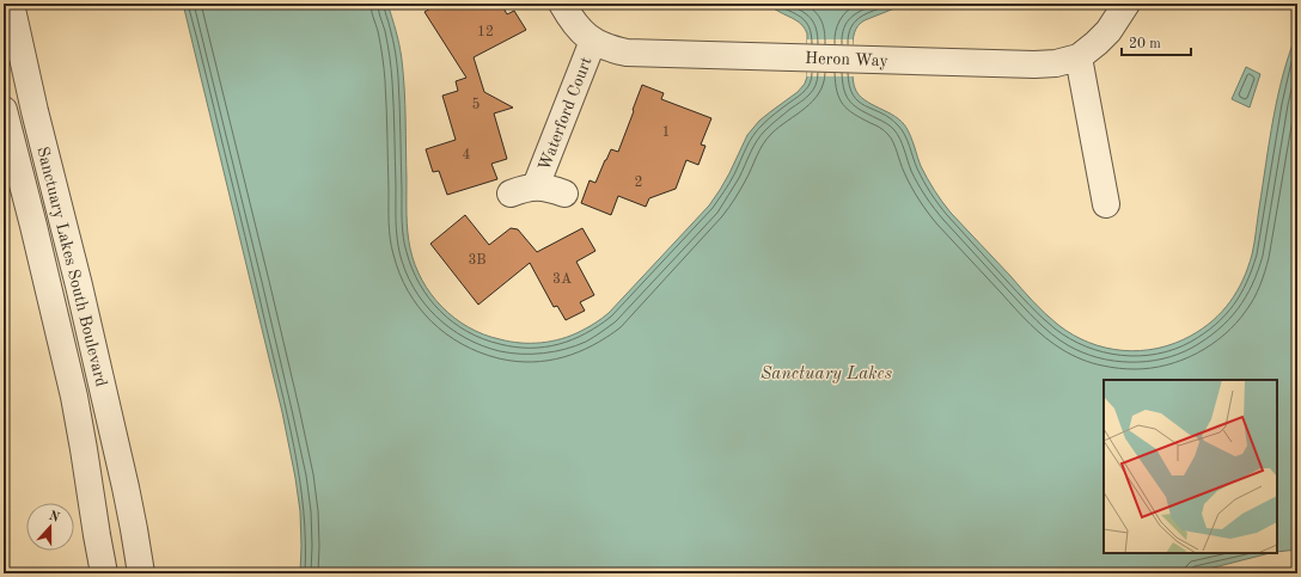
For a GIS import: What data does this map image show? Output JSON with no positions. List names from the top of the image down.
{
  "streets": {
    "street": ["Heron Way", "Waterford Court", "Sanctuary Lakes South Boulevard"]
  },
  "crossings": [
    ["Heron Way", "Waterford Court"]
  ],
  "water": ["Sanctuary Lakes"],
  "house_numbers": [
    "12",
    "5",
    "1",
    "4",
    "2",
    "3B",
    "3A"
  ],
  "scale_bar": "20 m",
  "north": "top"
}
